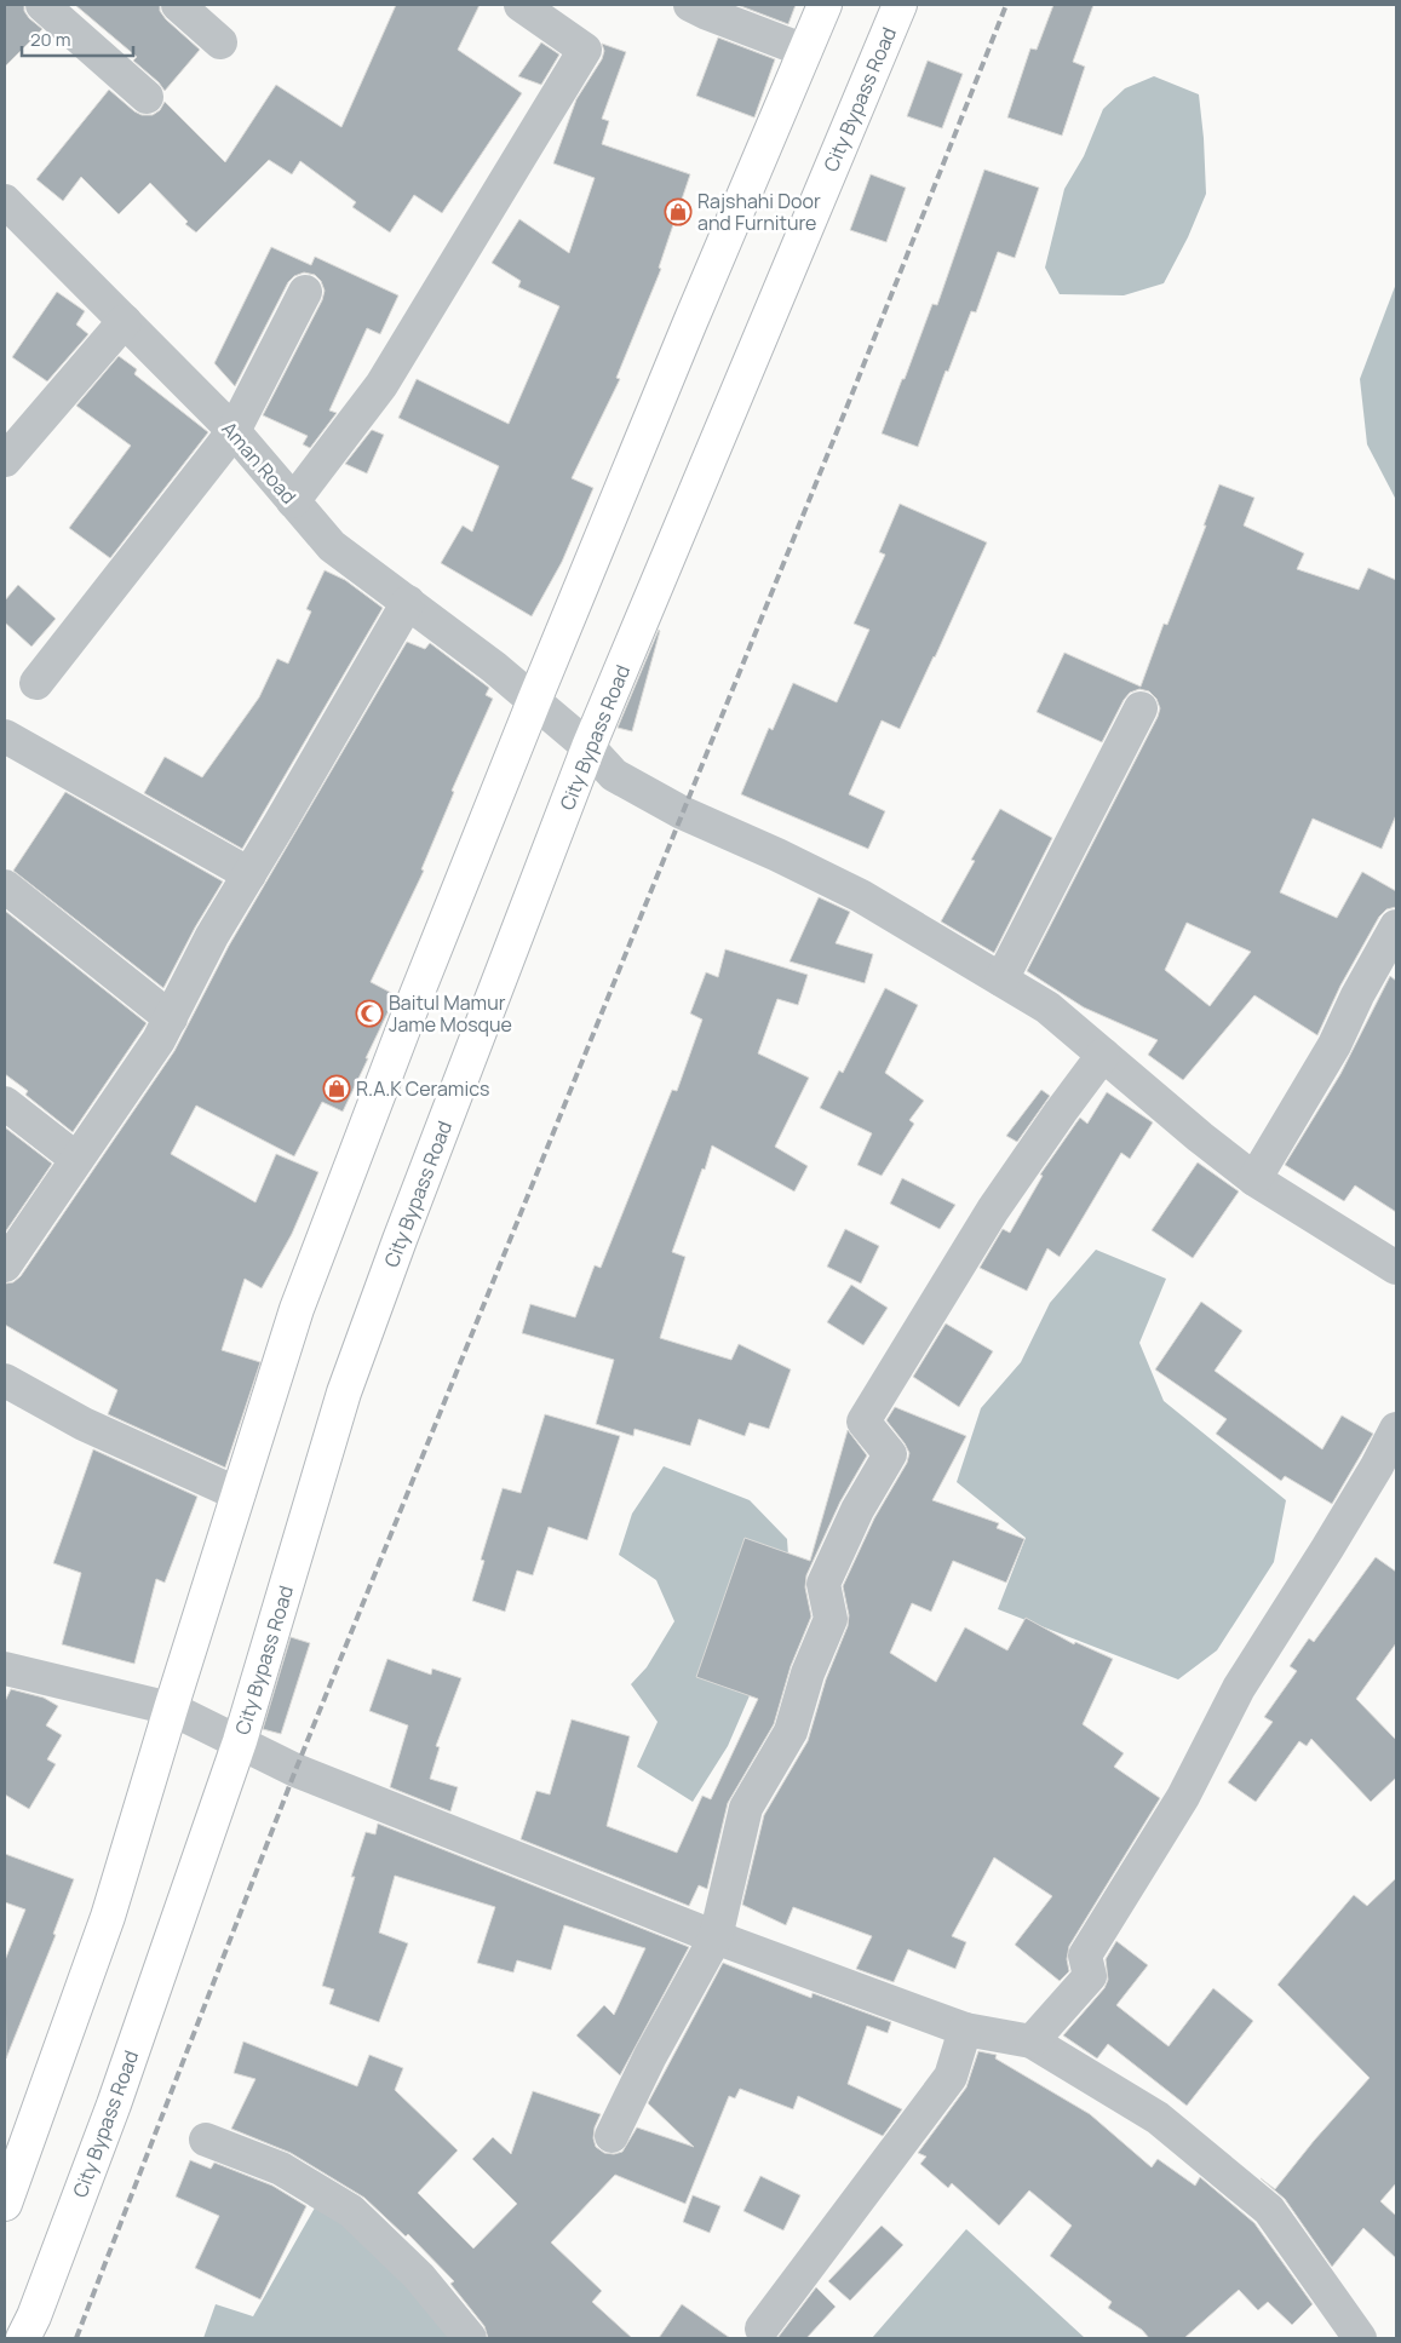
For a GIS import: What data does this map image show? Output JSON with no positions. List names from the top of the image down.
{
  "streets": {
    "main road": ["City Bypass Road"],
    "street": ["Aman Road"]
  },
  "crossings": [
    ["City Bypass Road", "Aman Road"]
  ],
  "places": {
    "shop": ["Rajshahi Door and Furniture", "R.A.K Ceramics"],
    "mosque": ["Baitul Mamur Jame Mosque"]
  },
  "scale_bar": "20 m"
}
